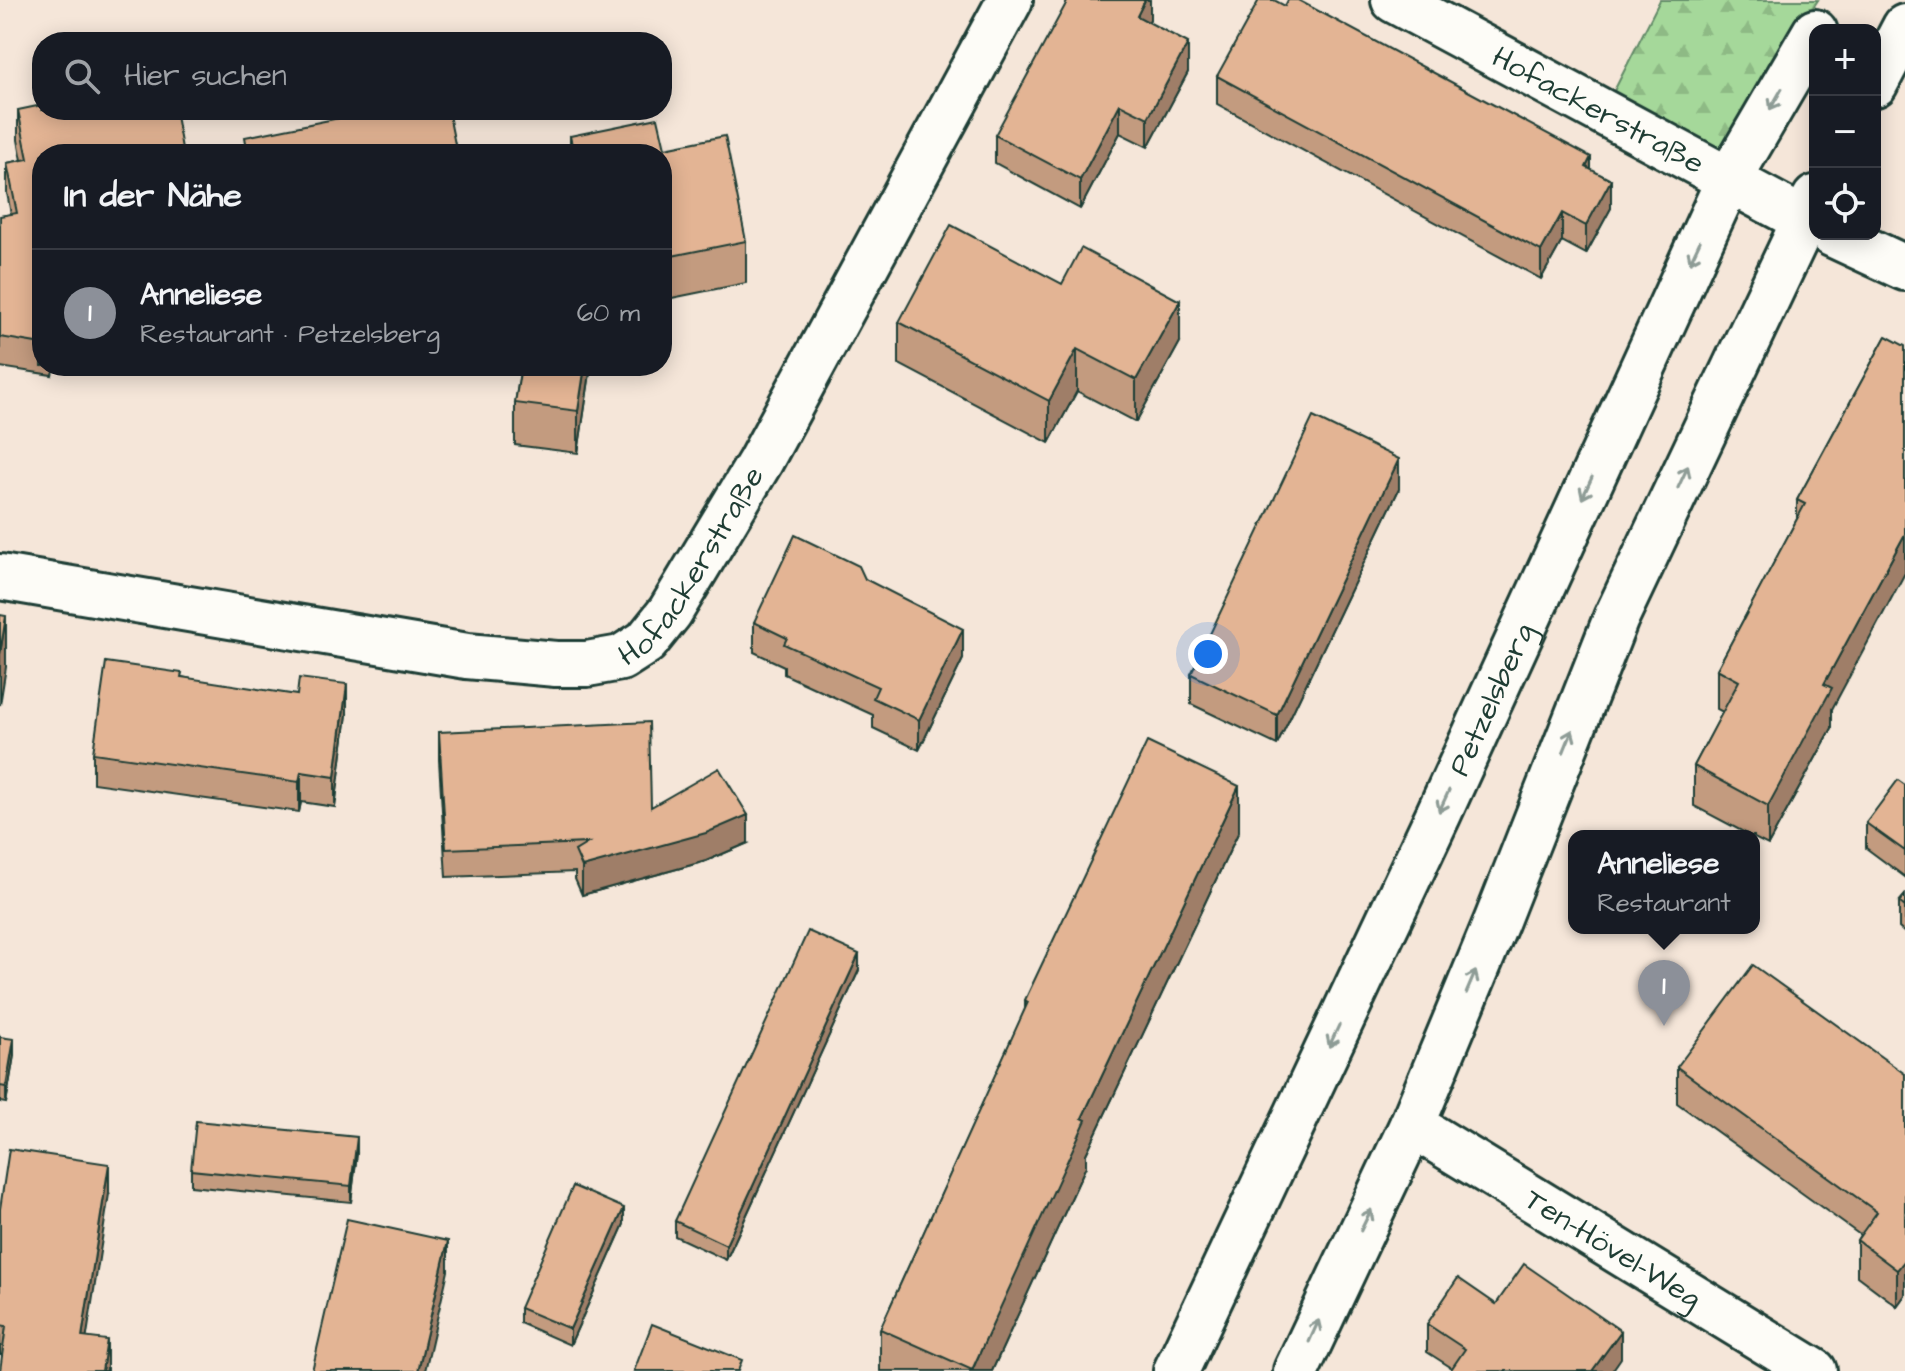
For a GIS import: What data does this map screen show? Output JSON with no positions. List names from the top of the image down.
{
  "streets": {
    "main road": ["Hofackerstraße", "Petzelsberg", "Ten-Hövel-Weg"]
  },
  "crossings": [
    ["Hofackerstraße", "Petzelsberg"]
  ],
  "page": {
    "map_buttons": ["+", "−"],
    "search": "Hier suchen",
    "heading": "In der Nähe",
    "list": [
      {
        "mark": "1",
        "name": "Anneliese",
        "note": "Restaurant · Petzelsberg",
        "value": "60 m"
      }
    ],
    "popup": ["Anneliese", "Restaurant"],
    "pins": "1"
  }
}
